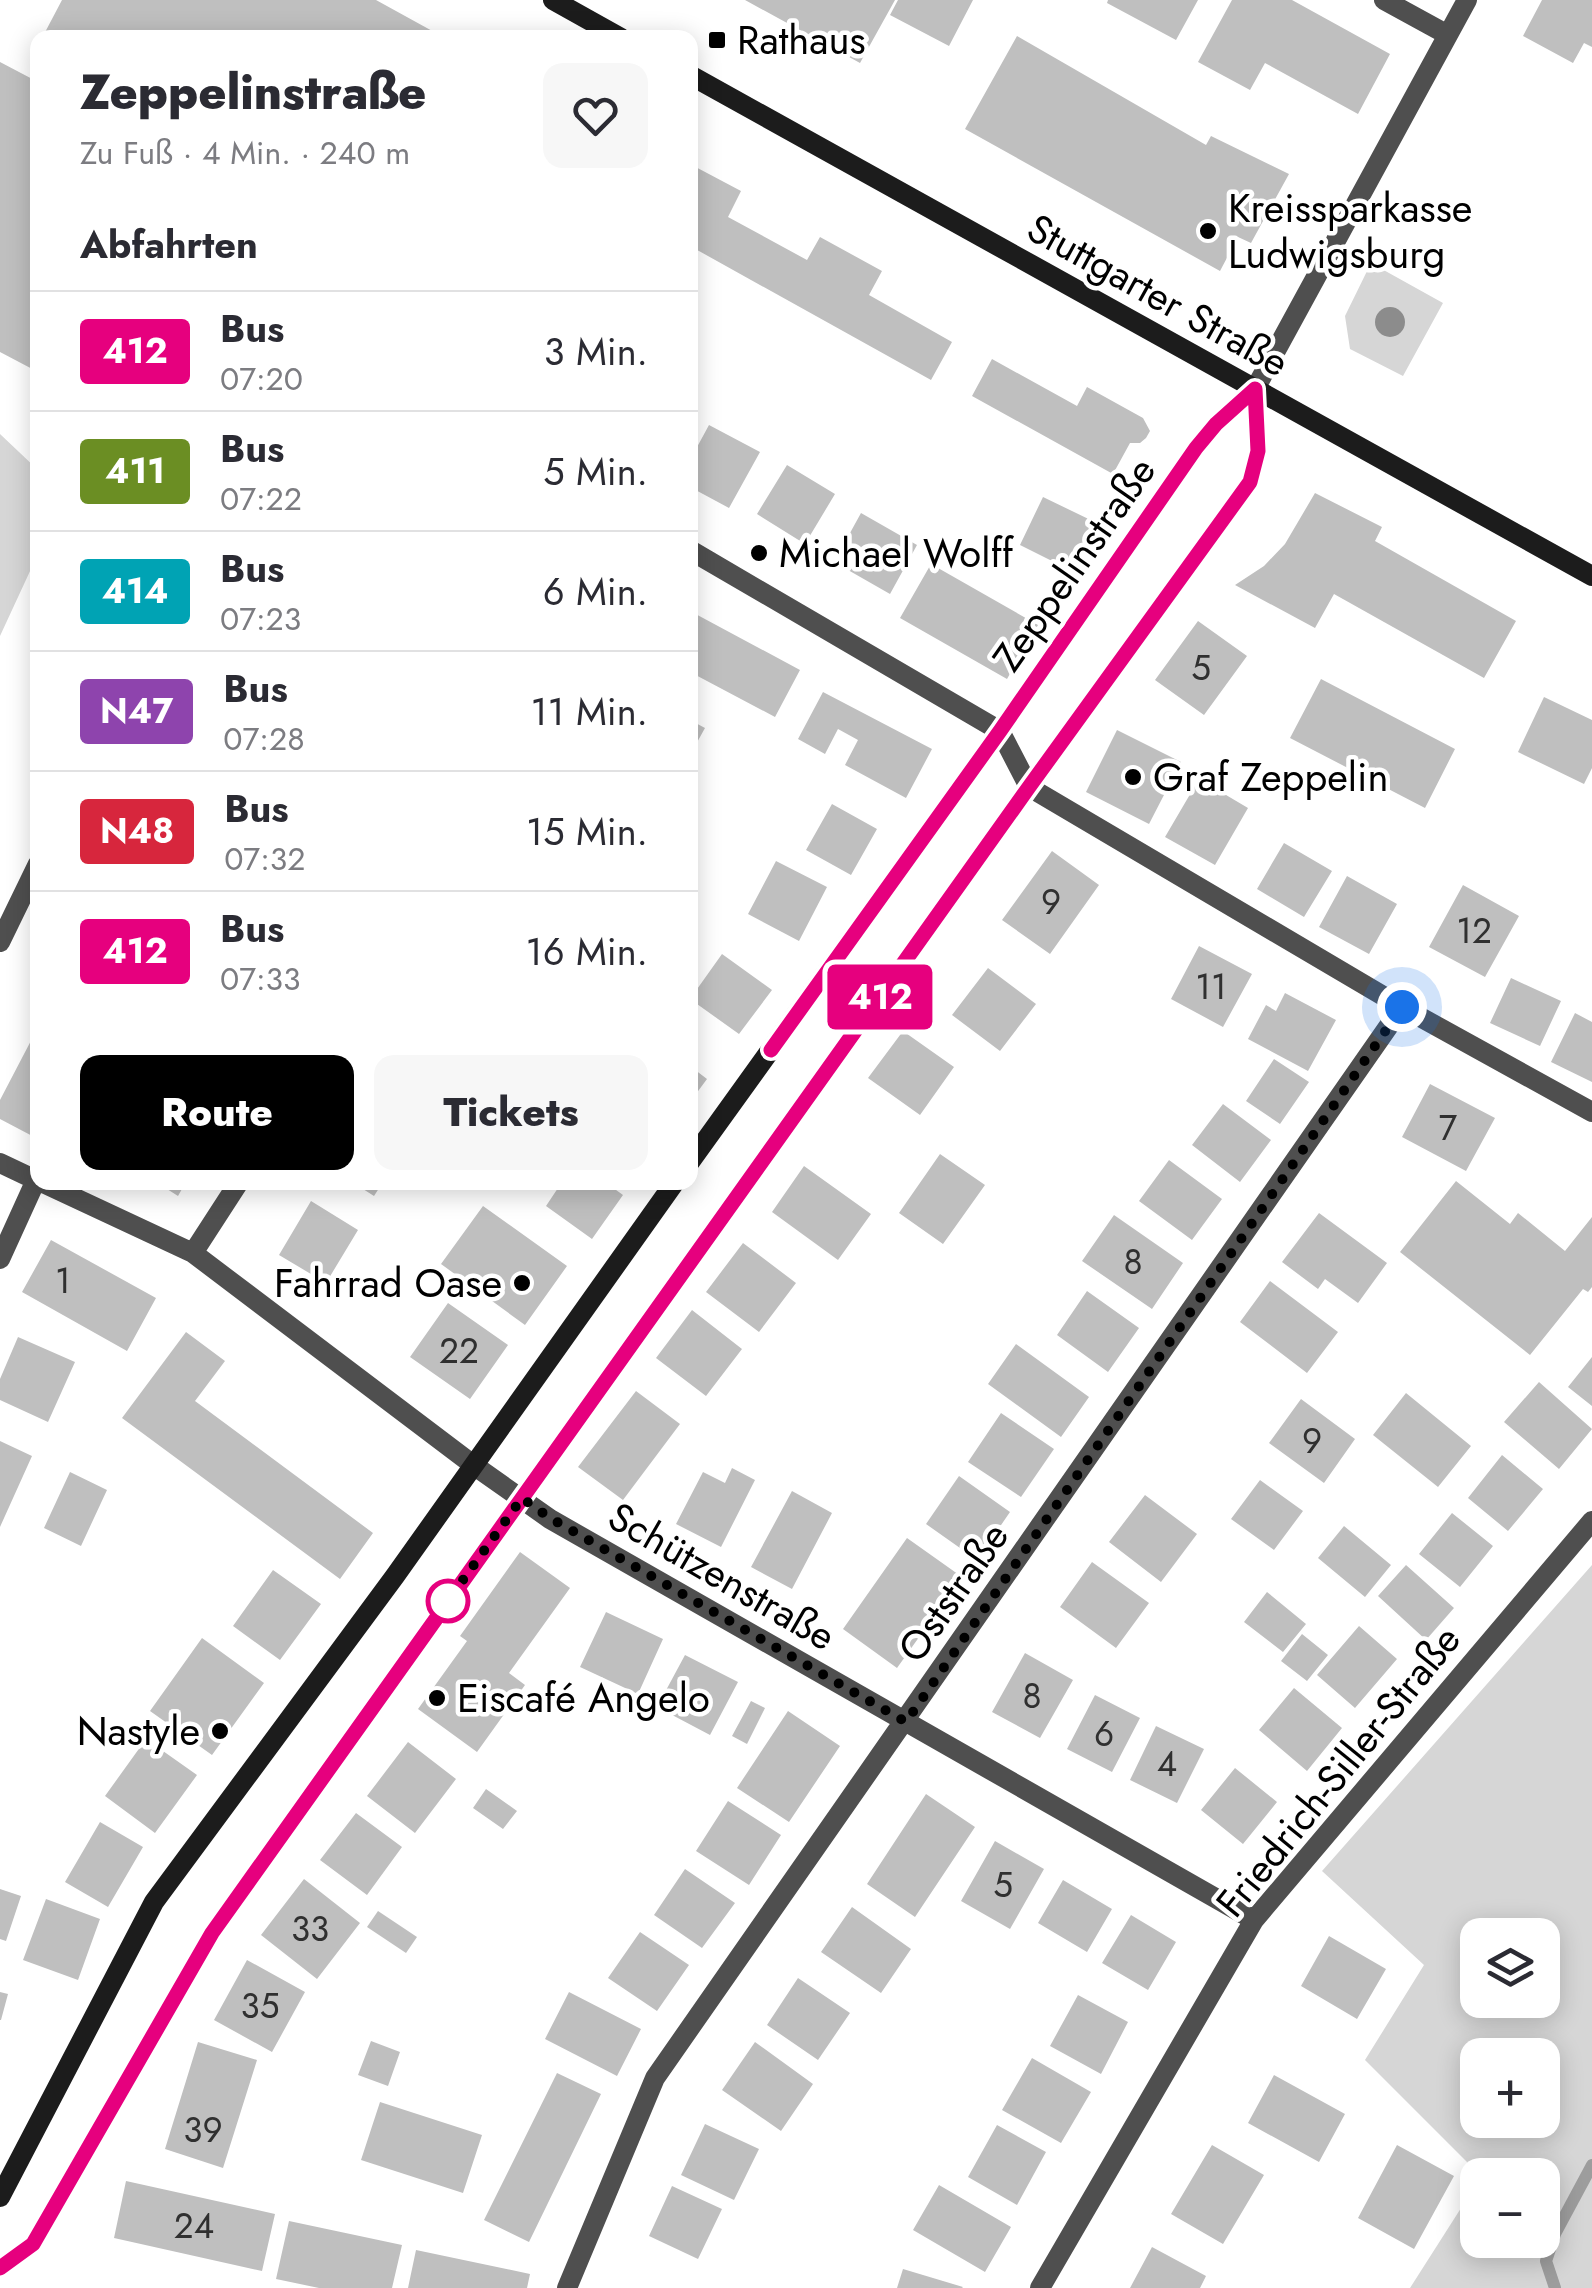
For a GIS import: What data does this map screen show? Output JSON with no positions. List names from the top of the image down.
{
  "streets": {
    "street": [
      "Stuttgarter Straße",
      "Zeppelinstraße",
      "Schützenstraße",
      "Oststraße",
      "Friedrich-Siller-Straße"
    ]
  },
  "crossings": [
    ["Stuttgarter Straße", "Zeppelinstraße"],
    ["Schützenstraße", "Oststraße"],
    ["Schützenstraße", "Friedrich-Siller-Straße"]
  ],
  "places": {
    "transit": ["Rathaus"],
    "other": [
      "Kreissparkasse Ludwigsburg",
      "Michael Wolff",
      "Graf Zeppelin",
      "Fahrrad Oase",
      "Eiscafé Angelo",
      "Nastyle"
    ]
  },
  "lines": ["bus line 412"],
  "house_numbers": [
    "5",
    "9",
    "12",
    "11",
    "7",
    "8",
    "1",
    "22",
    "9",
    "8",
    "6",
    "4",
    "5",
    "33",
    "35",
    "39",
    "24"
  ],
  "page": {
    "on_map": "412",
    "heading": [
      ["Zeppelinstraße", "Zu Fuß · 4 Min. · 240 m"],
      "Abfahrten"
    ],
    "list": [
      {
        "mark": "412",
        "name": "Bus",
        "note": "07:20",
        "value": "3 Min."
      },
      {
        "mark": "411",
        "name": "Bus",
        "note": "07:22",
        "value": "5 Min."
      },
      {
        "mark": "414",
        "name": "Bus",
        "note": "07:23",
        "value": "6 Min."
      },
      {
        "mark": "N47",
        "name": "Bus",
        "note": "07:28",
        "value": "11 Min."
      },
      {
        "mark": "N48",
        "name": "Bus",
        "note": "07:32",
        "value": "15 Min."
      },
      {
        "mark": "412",
        "name": "Bus",
        "note": "07:33",
        "value": "16 Min."
      }
    ],
    "buttons": ["Route", "Tickets"],
    "map_buttons": ["+", "−"]
  }
}
